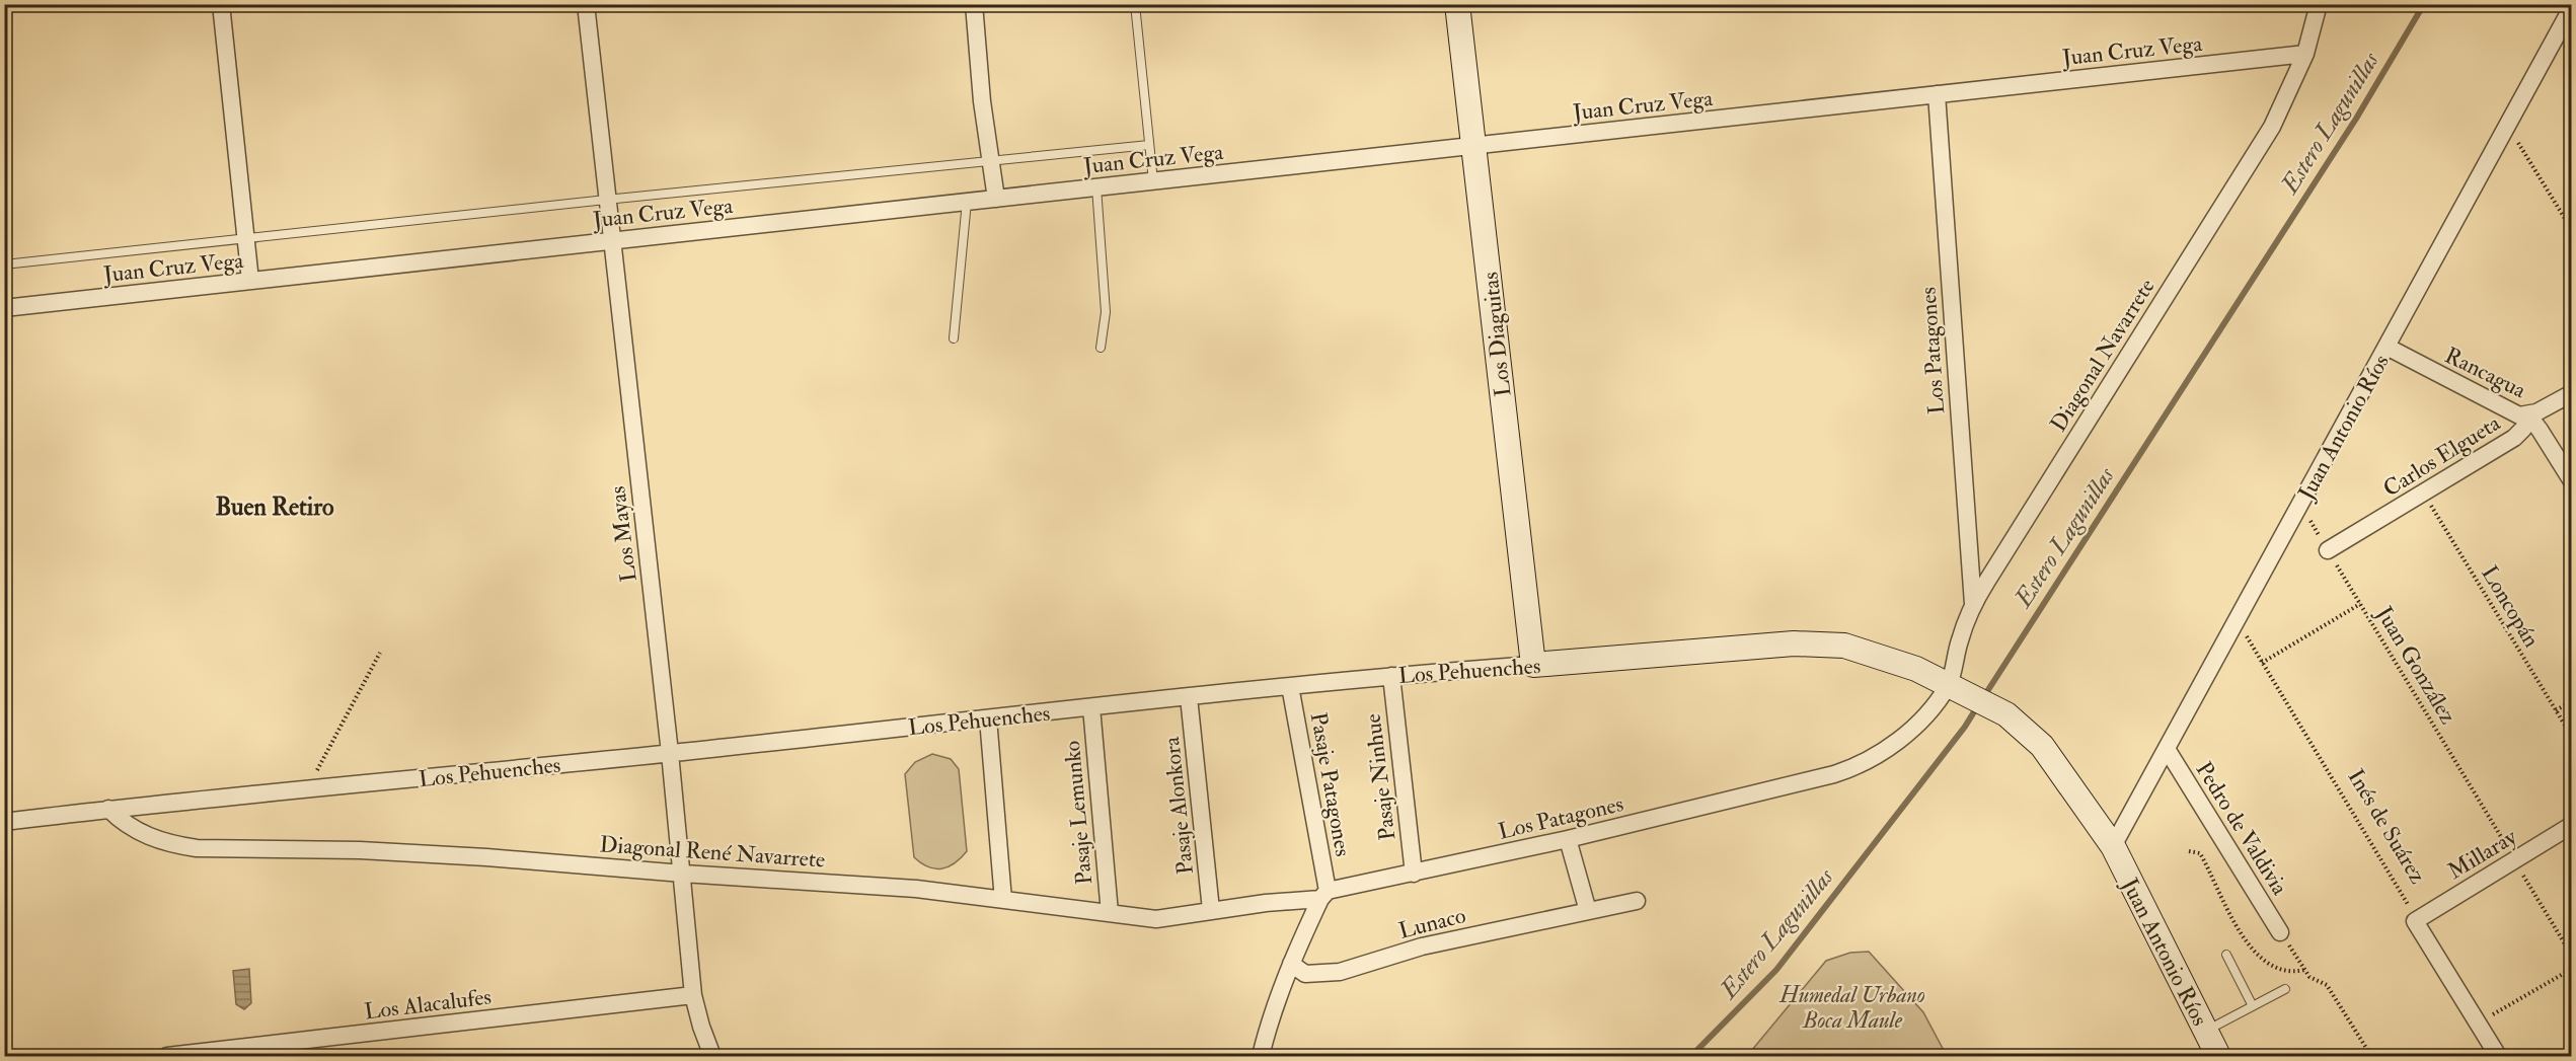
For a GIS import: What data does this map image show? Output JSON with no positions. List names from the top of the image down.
{
  "streets": {
    "street": [
      "Juan Cruz Vega",
      "Los Diaguitas",
      "Los Patagones",
      "Diagonal Navarrete",
      "Rancagua",
      "Juan Antonio Ríos",
      "Carlos Elgueta",
      "Los Mayas",
      "Los Pehuenches",
      "Pasaje Ninhue",
      "Pasaje Patagones",
      "Pasaje Alonkora",
      "Pasaje Lemunko",
      "Inés de Suárez",
      "Pedro de Valdivia",
      "Diagonal René Navarrete",
      "Millaray",
      "Lunaco",
      "Los Alacalufes"
    ],
    "path": ["Loncopán", "Juan González"]
  },
  "crossings": [
    ["Juan Cruz Vega", "Los Diaguitas"],
    ["Juan Cruz Vega", "Los Patagones"],
    ["Juan Cruz Vega", "Diagonal Navarrete"],
    ["Juan Cruz Vega", "Los Mayas"],
    ["Los Diaguitas", "Los Pehuenches"],
    ["Los Patagones", "Diagonal Navarrete"],
    ["Los Patagones", "Juan Antonio Ríos"],
    ["Los Patagones", "Los Pehuenches"],
    ["Los Patagones", "Pasaje Ninhue"],
    ["Los Patagones", "Pasaje Patagones"],
    ["Los Patagones", "Diagonal René Navarrete"],
    ["Diagonal Navarrete", "Juan Antonio Ríos"],
    ["Diagonal Navarrete", "Los Pehuenches"],
    ["Rancagua", "Juan Antonio Ríos"],
    ["Rancagua", "Carlos Elgueta"],
    ["Juan Antonio Ríos", "Juan González"],
    ["Juan Antonio Ríos", "Los Pehuenches"],
    ["Juan Antonio Ríos", "Inés de Suárez"],
    ["Juan Antonio Ríos", "Pedro de Valdivia"],
    ["Carlos Elgueta", "Loncopán"],
    ["Carlos Elgueta", "Juan González"],
    ["Los Mayas", "Los Pehuenches"],
    ["Los Mayas", "Diagonal René Navarrete"],
    ["Los Mayas", "Los Alacalufes"],
    ["Los Pehuenches", "Pasaje Ninhue"],
    ["Los Pehuenches", "Pasaje Patagones"],
    ["Los Pehuenches", "Pasaje Alonkora"],
    ["Los Pehuenches", "Pasaje Lemunko"],
    ["Los Pehuenches", "Diagonal René Navarrete"],
    ["Pasaje Patagones", "Diagonal René Navarrete"],
    ["Pasaje Alonkora", "Diagonal René Navarrete"],
    ["Pasaje Lemunko", "Diagonal René Navarrete"],
    ["Inés de Suárez", "Millaray"]
  ],
  "districts": ["Buen Retiro"],
  "water": ["Estero Lagunillas"],
  "parks": ["Humedal Urbano Boca Maule"]
}
